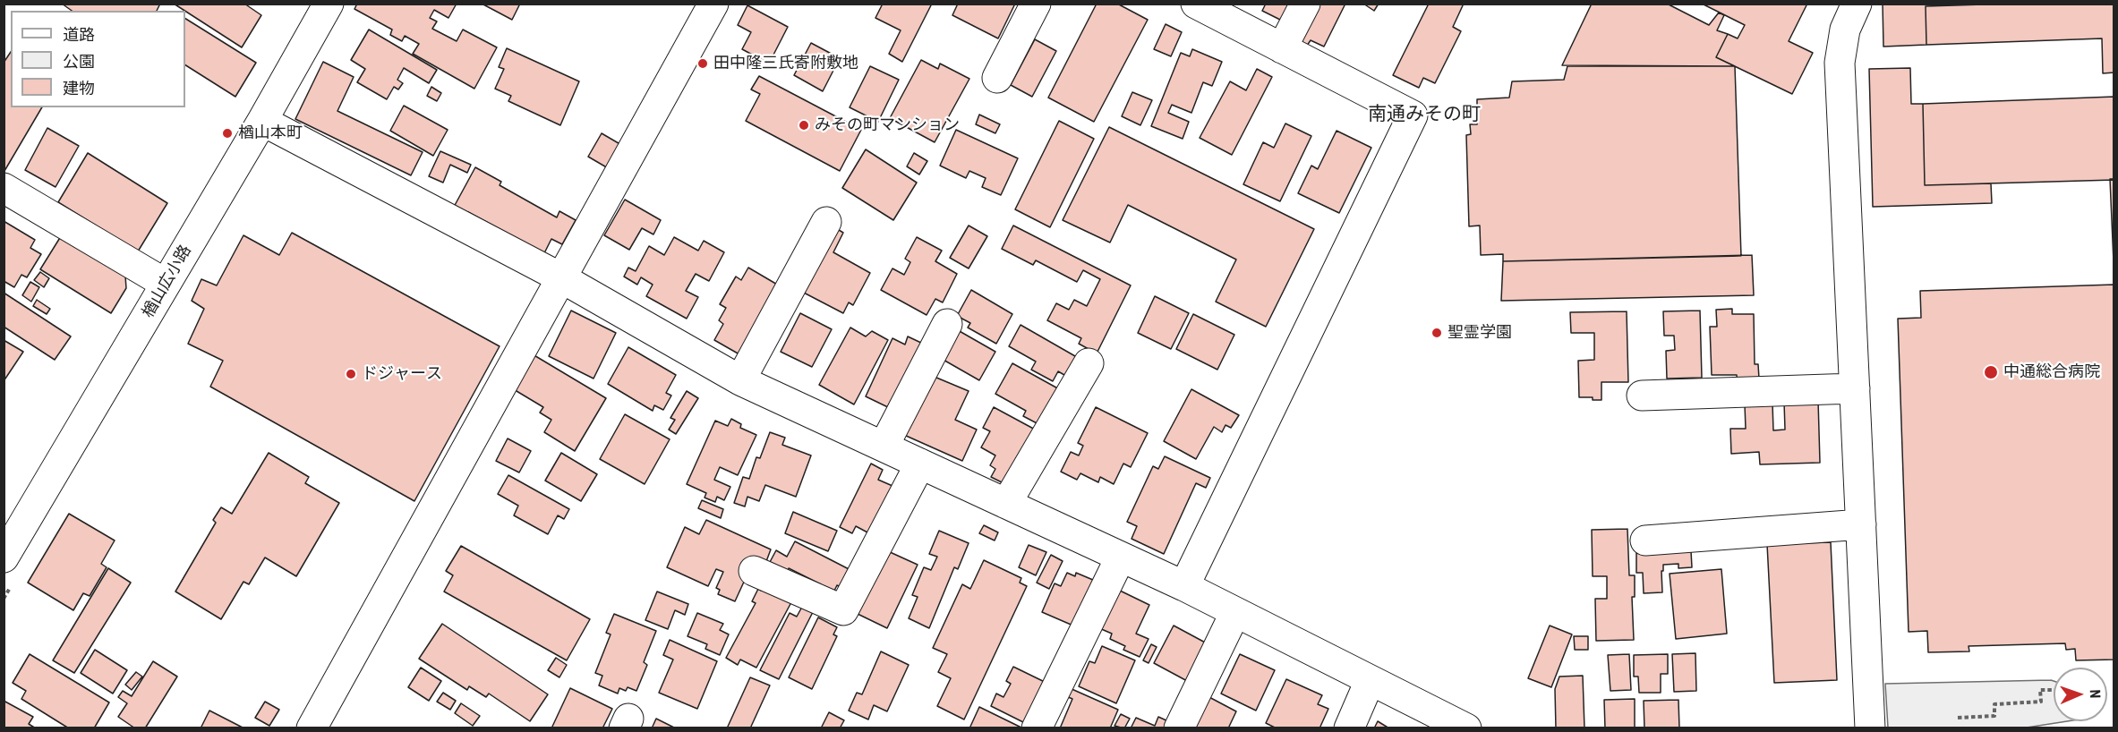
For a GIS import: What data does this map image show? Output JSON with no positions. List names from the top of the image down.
{
  "streets": {
    "street": ["楢山広小路"]
  },
  "districts": ["南通みその町"],
  "places": [
    "田中隆三氏寄附敷地",
    "みその町マンション",
    "楢山本町",
    "聖霊学園",
    "中通総合病院",
    "ドジャース"
  ],
  "legend": ["道路", "公園", "建物"],
  "north": "right"
}
